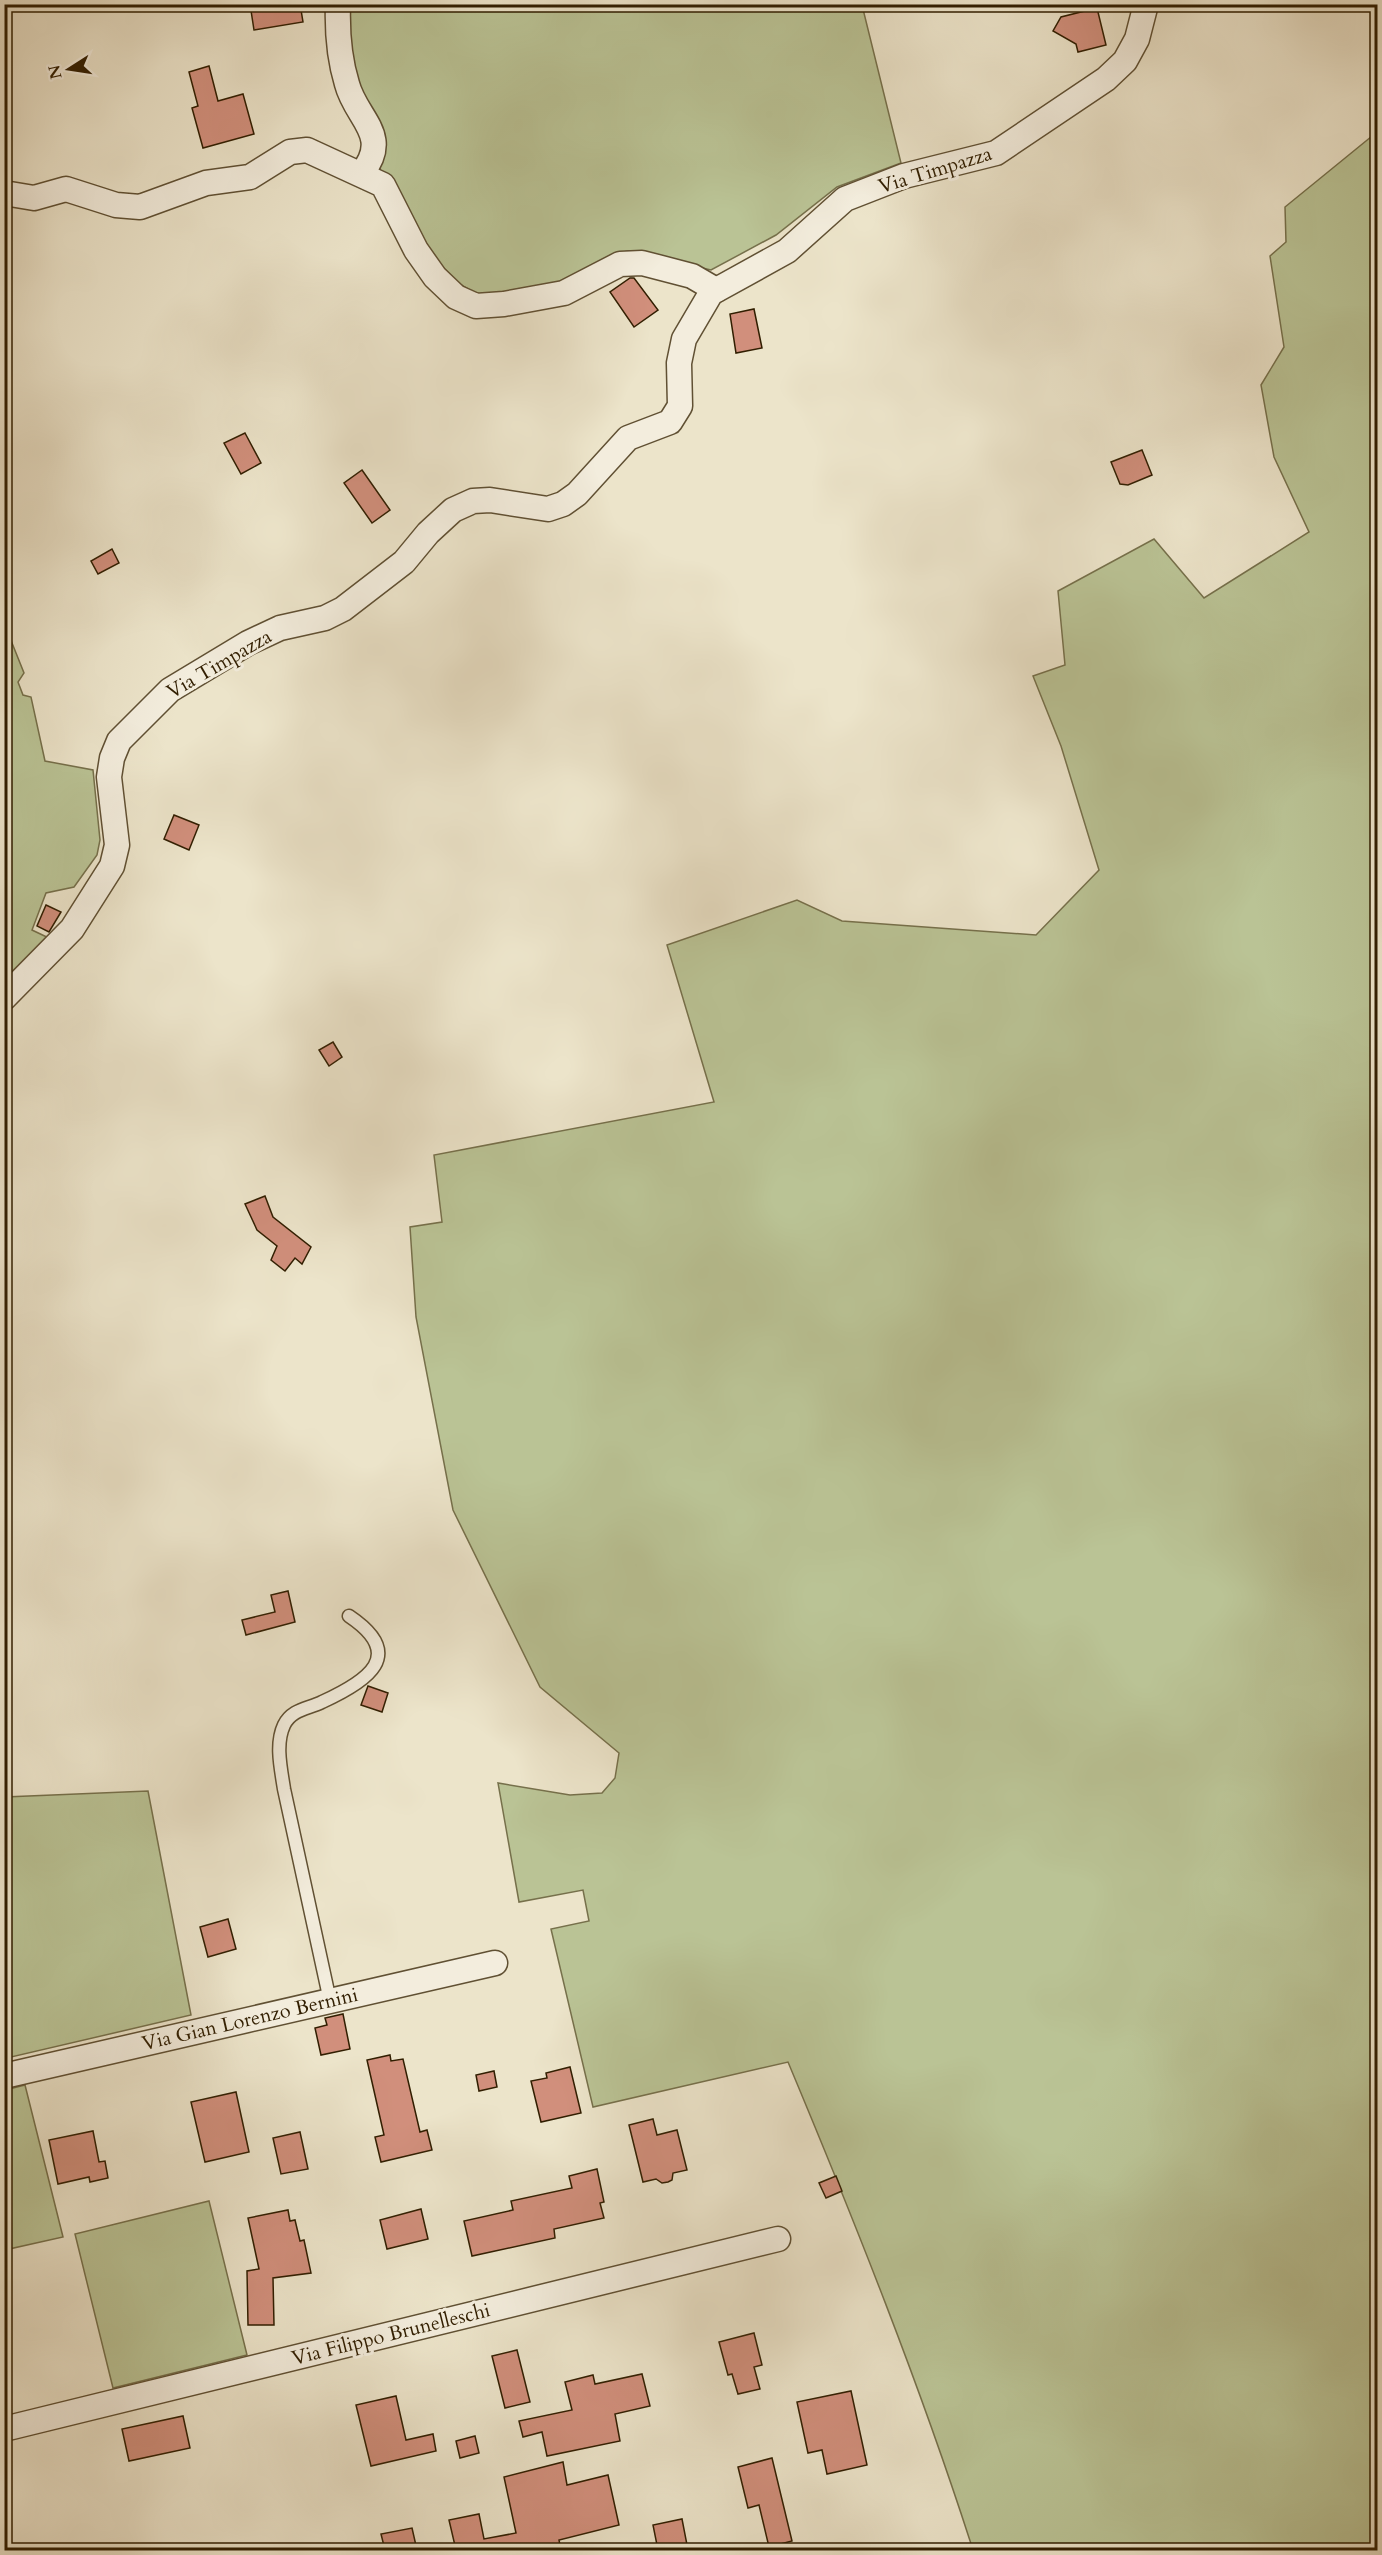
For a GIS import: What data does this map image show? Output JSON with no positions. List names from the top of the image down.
{
  "streets": {
    "street": ["Via Timpazza", "Via Gian Lorenzo Bernini", "Via Filippo Brunelleschi"]
  },
  "north": "left"
}
